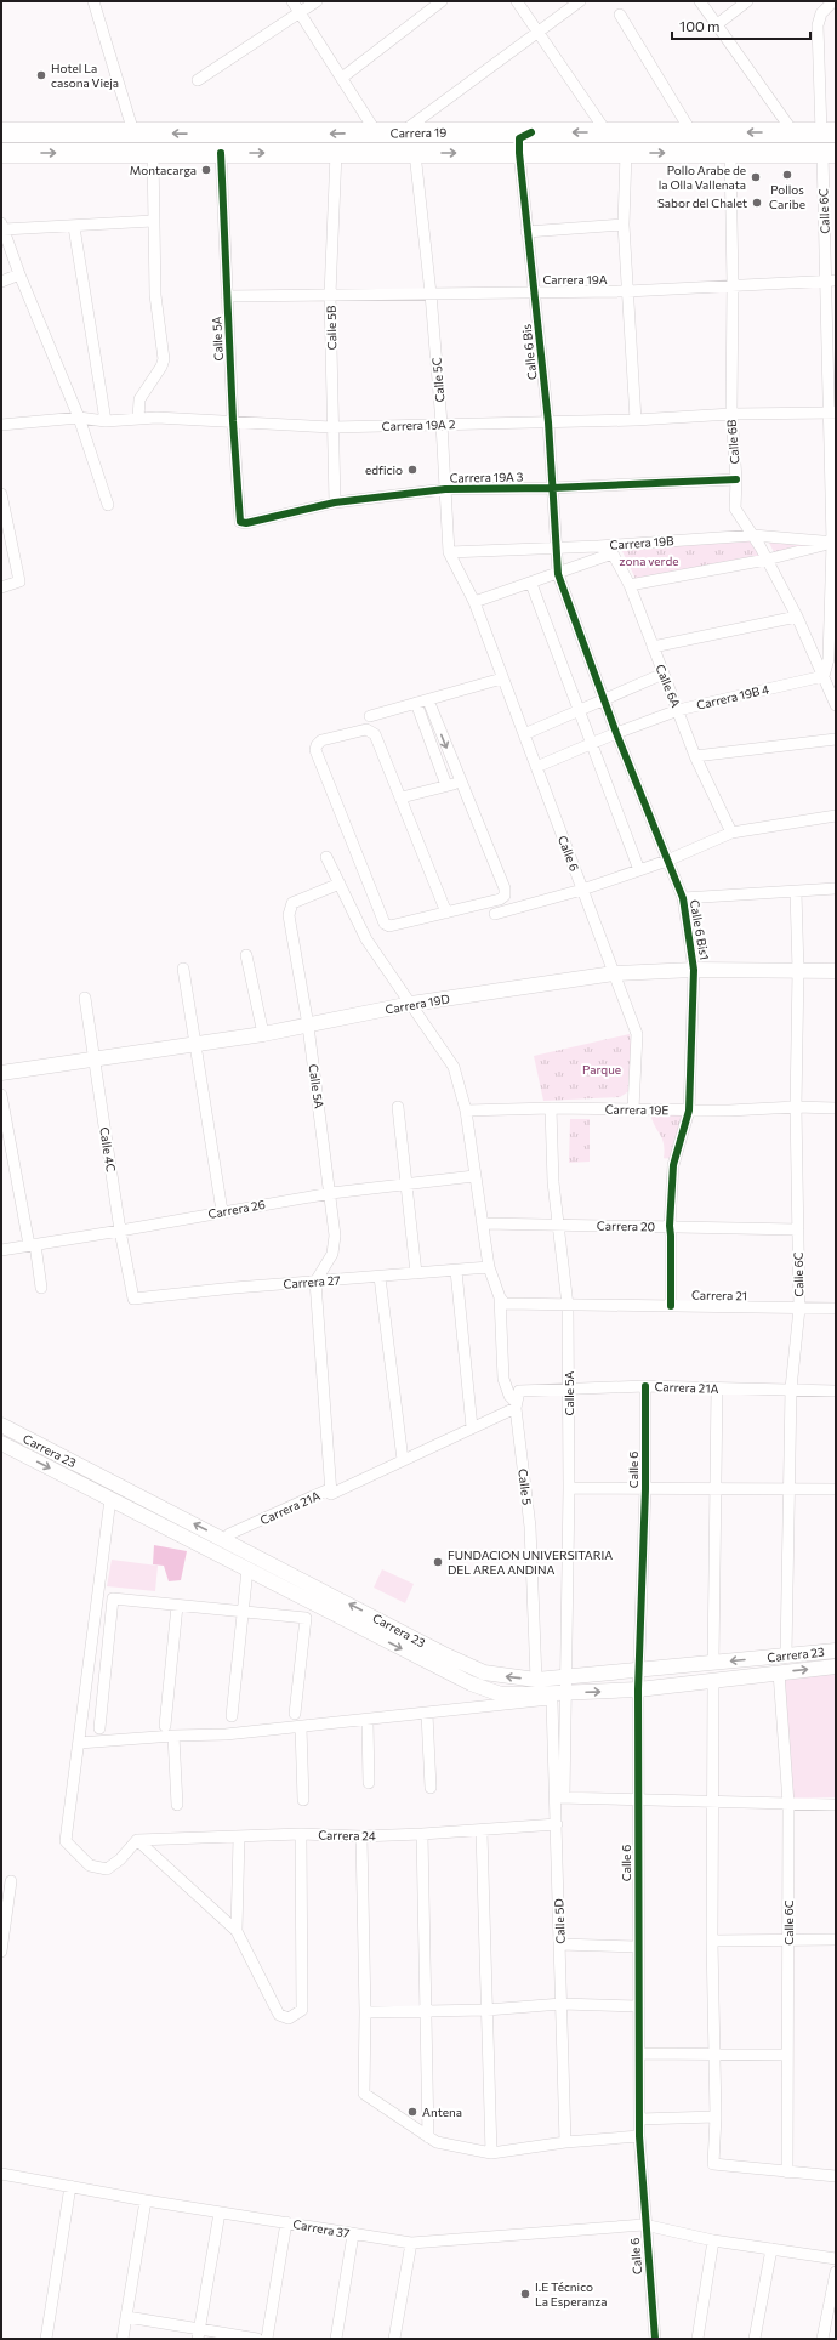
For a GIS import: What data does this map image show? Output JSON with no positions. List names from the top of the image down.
{
  "streets": {
    "highway": ["Carrera 19"],
    "main road": ["Carrera 19D", "Carrera 23"],
    "street": [
      "Calle 6C",
      "Carrera 19A",
      "Calle 5B",
      "Calle 5A",
      "Calle 6 Bis",
      "Calle 5C",
      "Carrera 19A 2",
      "Calle 6B",
      "Carrera 19A 3",
      "Carrera 19B",
      "Calle 6A",
      "Carrera 19B 4",
      "Calle 6",
      "Calle 6 Bis1",
      "Carrera 19E",
      "Calle 4C",
      "Carrera 26",
      "Carrera 20",
      "Carrera 27",
      "Carrera 21",
      "Carrera 21A",
      "Calle 5",
      "Carrera 24",
      "Calle 5D",
      "Carrera 37"
    ]
  },
  "crossings": [
    ["Carrera 19", "Calle 6C"],
    ["Carrera 19", "Calle 5B"],
    ["Carrera 19", "Calle 5A"],
    ["Carrera 19", "Calle 6 Bis"],
    ["Carrera 19", "Calle 5C"],
    ["Carrera 19", "Calle 6B"],
    ["Calle 6C", "Carrera 19A"],
    ["Calle 6C", "Carrera 19A 2"],
    ["Calle 6C", "Calle 6B"],
    ["Calle 6C", "Carrera 19B"],
    ["Calle 6C", "Carrera 19B 4"],
    ["Calle 6C", "Carrera 19D"],
    ["Calle 6C", "Carrera 19E"],
    ["Calle 6C", "Carrera 20"],
    ["Calle 6C", "Carrera 21"],
    ["Calle 6C", "Carrera 21A"],
    ["Calle 6C", "Carrera 23"],
    ["Carrera 19A", "Calle 5B"],
    ["Carrera 19A", "Calle 5A"],
    ["Carrera 19A", "Calle 6 Bis"],
    ["Carrera 19A", "Calle 5C"],
    ["Carrera 19A", "Calle 6B"],
    ["Calle 5B", "Carrera 19A 2"],
    ["Calle 5B", "Carrera 19A 3"],
    ["Calle 5A", "Carrera 19A 2"],
    ["Calle 5A", "Carrera 19A 3"],
    ["Calle 5A", "Carrera 19D"],
    ["Calle 5A", "Carrera 19E"],
    ["Calle 5A", "Carrera 26"],
    ["Calle 5A", "Carrera 20"],
    ["Calle 5A", "Carrera 27"],
    ["Calle 5A", "Carrera 21"],
    ["Calle 5A", "Carrera 21A"],
    ["Calle 5A", "Carrera 23"],
    ["Calle 5A", "Calle 5"],
    ["Calle 5A", "Calle 5D"],
    ["Calle 6 Bis", "Carrera 19A 2"],
    ["Calle 6 Bis", "Carrera 19A 3"],
    ["Calle 6 Bis", "Carrera 19B"],
    ["Calle 6 Bis", "Calle 6 Bis1"],
    ["Calle 5C", "Carrera 19A 2"],
    ["Calle 5C", "Carrera 19A 3"],
    ["Calle 5C", "Carrera 19B"],
    ["Calle 5C", "Calle 6"],
    ["Carrera 19A 2", "Calle 6B"],
    ["Calle 6B", "Carrera 19A 3"],
    ["Calle 6B", "Carrera 19B"],
    ["Calle 6B", "Carrera 19B 4"],
    ["Carrera 19B", "Calle 6 Bis1"],
    ["Calle 6A", "Carrera 19B 4"],
    ["Carrera 19B 4", "Calle 6"],
    ["Carrera 19B 4", "Calle 6 Bis1"],
    ["Calle 6", "Carrera 19D"],
    ["Calle 6", "Carrera 19E"],
    ["Calle 6", "Carrera 21A"],
    ["Calle 6", "Carrera 23"],
    ["Calle 6", "Carrera 37"],
    ["Calle 6 Bis1", "Carrera 19D"],
    ["Calle 6 Bis1", "Carrera 19E"],
    ["Calle 6 Bis1", "Carrera 20"],
    ["Calle 6 Bis1", "Carrera 21"],
    ["Carrera 19D", "Calle 4C"],
    ["Carrera 19D", "Calle 5"],
    ["Carrera 19E", "Calle 5"],
    ["Calle 4C", "Carrera 26"],
    ["Calle 4C", "Carrera 27"],
    ["Carrera 26", "Calle 5"],
    ["Carrera 20", "Calle 5"],
    ["Carrera 27", "Calle 5"],
    ["Carrera 21", "Calle 5"],
    ["Carrera 21A", "Carrera 23"],
    ["Carrera 21A", "Calle 5"],
    ["Carrera 23", "Calle 5"],
    ["Carrera 24", "Calle 5D"]
  ],
  "parks": ["zona verde", "Parque"],
  "places": [
    "Hotel La casona Vieja",
    "Montacarga",
    "Pollos Caribe",
    "Pollo Arabe de la Olla Vallenata",
    "Sabor del Chalet",
    "edficio",
    "FUNDACION UNIVERSITARIA DEL AREA ANDINA",
    "Antena",
    "I.E Técnico La Esperanza"
  ],
  "scale_bar": "100 m"
}
